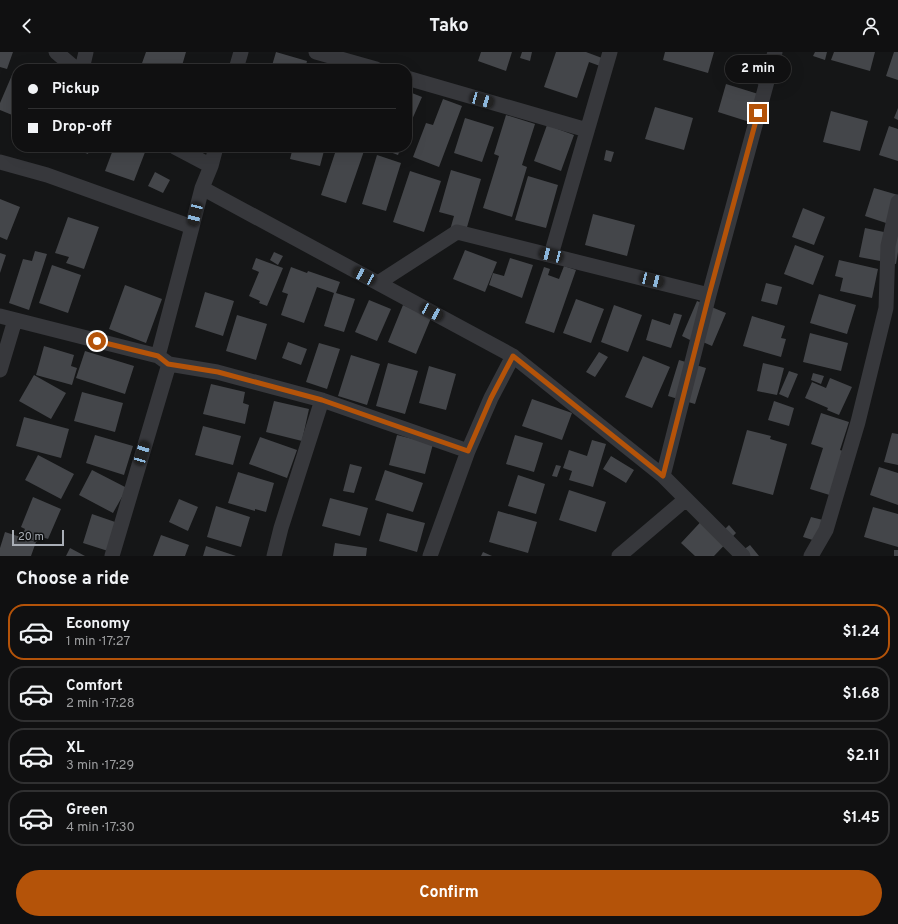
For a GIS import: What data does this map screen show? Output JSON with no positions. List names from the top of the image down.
{
  "scale_bar": "20 m",
  "page": {
    "header": "Tako",
    "bubble": "2 min",
    "banner": ["Pickup", "Drop-off"],
    "scale": "20 m",
    "heading": "Choose a ride",
    "list": [
      {
        "name": "Economy",
        "note": "1 min · 17:27",
        "value": "$1.24"
      },
      {
        "name": "Comfort",
        "note": "2 min · 17:28",
        "value": "$1.68"
      },
      {
        "name": "XL",
        "note": "3 min · 17:29",
        "value": "$2.11"
      },
      {
        "name": "Green",
        "note": "4 min · 17:30",
        "value": "$1.45"
      }
    ],
    "buttons": "Confirm"
  }
}
